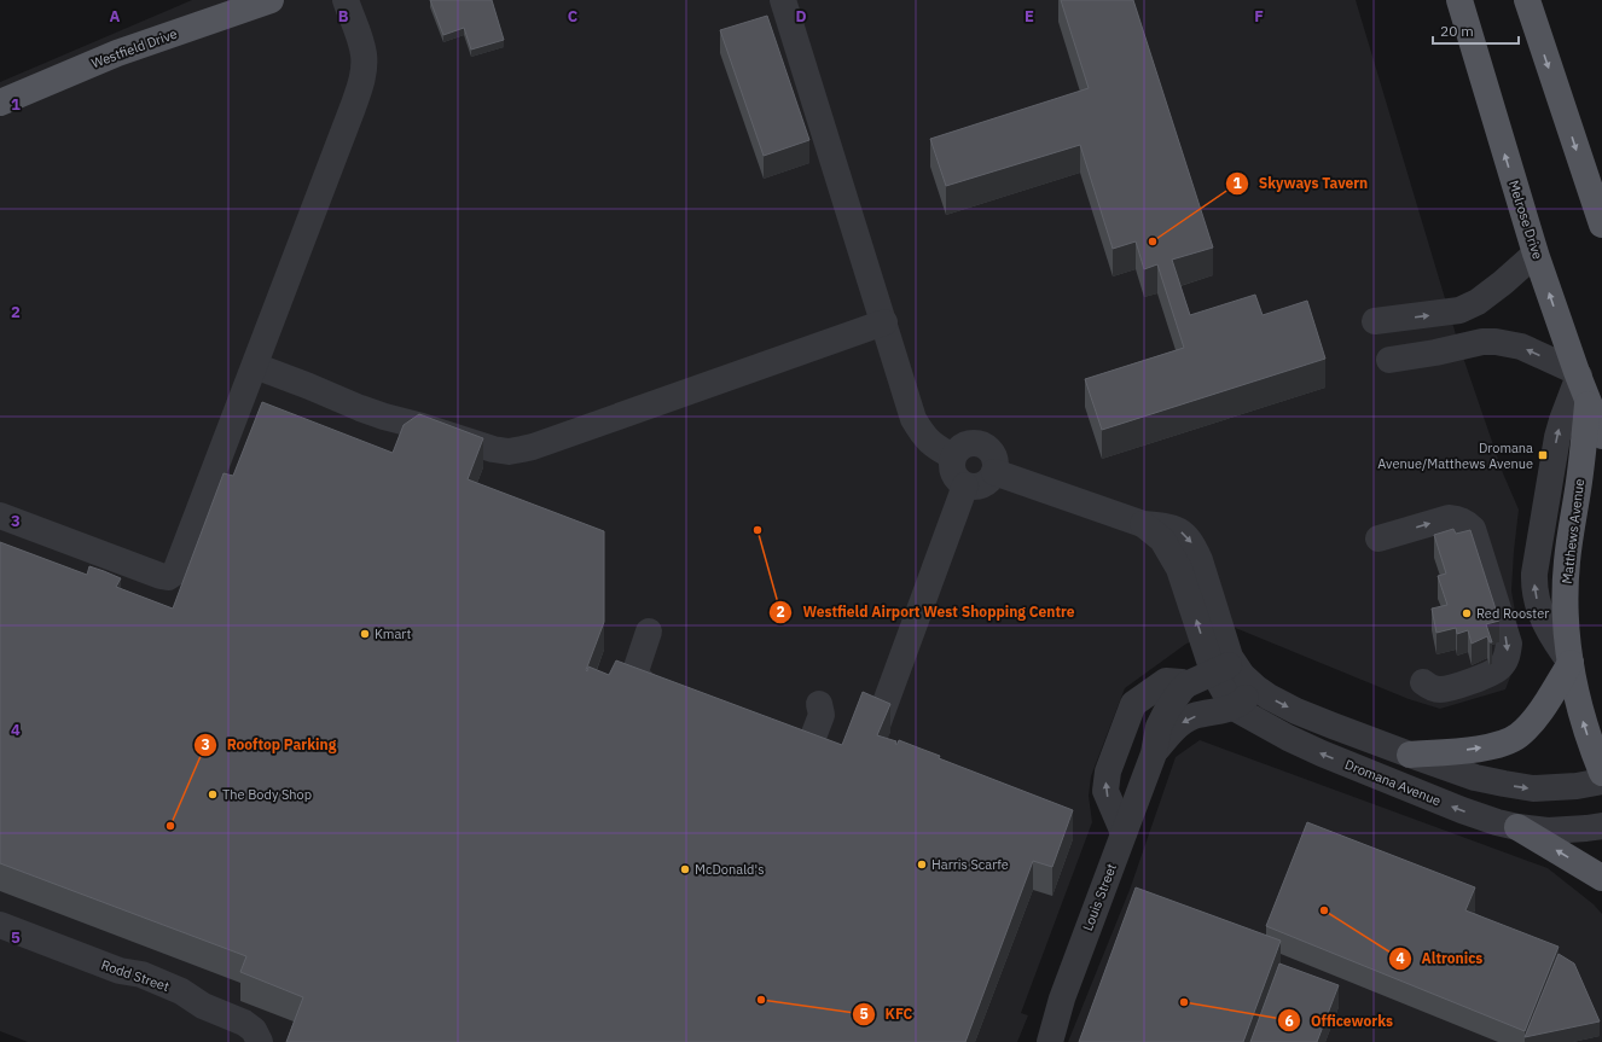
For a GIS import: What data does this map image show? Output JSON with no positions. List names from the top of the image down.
{
  "streets": {
    "main road": ["Westfield Drive", "Melrose Drive", "Matthews Avenue"],
    "street": ["Dromana Avenue", "Louis Street", "Rodd Street"]
  },
  "crossings": [
    ["Melrose Drive", "Matthews Avenue"],
    ["Dromana Avenue", "Louis Street"]
  ],
  "places": {
    "other": [
      "Skyways Tavern",
      "Westfield Airport West Shopping Centre",
      "Red Rooster",
      "Kmart",
      "The Body Shop",
      "Rooftop Parking",
      "Harris Scarfe",
      "McDonald's",
      "Altronics",
      "KFC",
      "Officeworks"
    ],
    "transit": ["Dromana Avenue/Matthews Avenue"]
  },
  "scale_bar": "20 m",
  "grid": {
    "columns": [
      "A",
      "B",
      "C",
      "D",
      "E",
      "F"
    ],
    "rows": [
      "1",
      "2",
      "3",
      "4",
      "5"
    ]
  }
}
